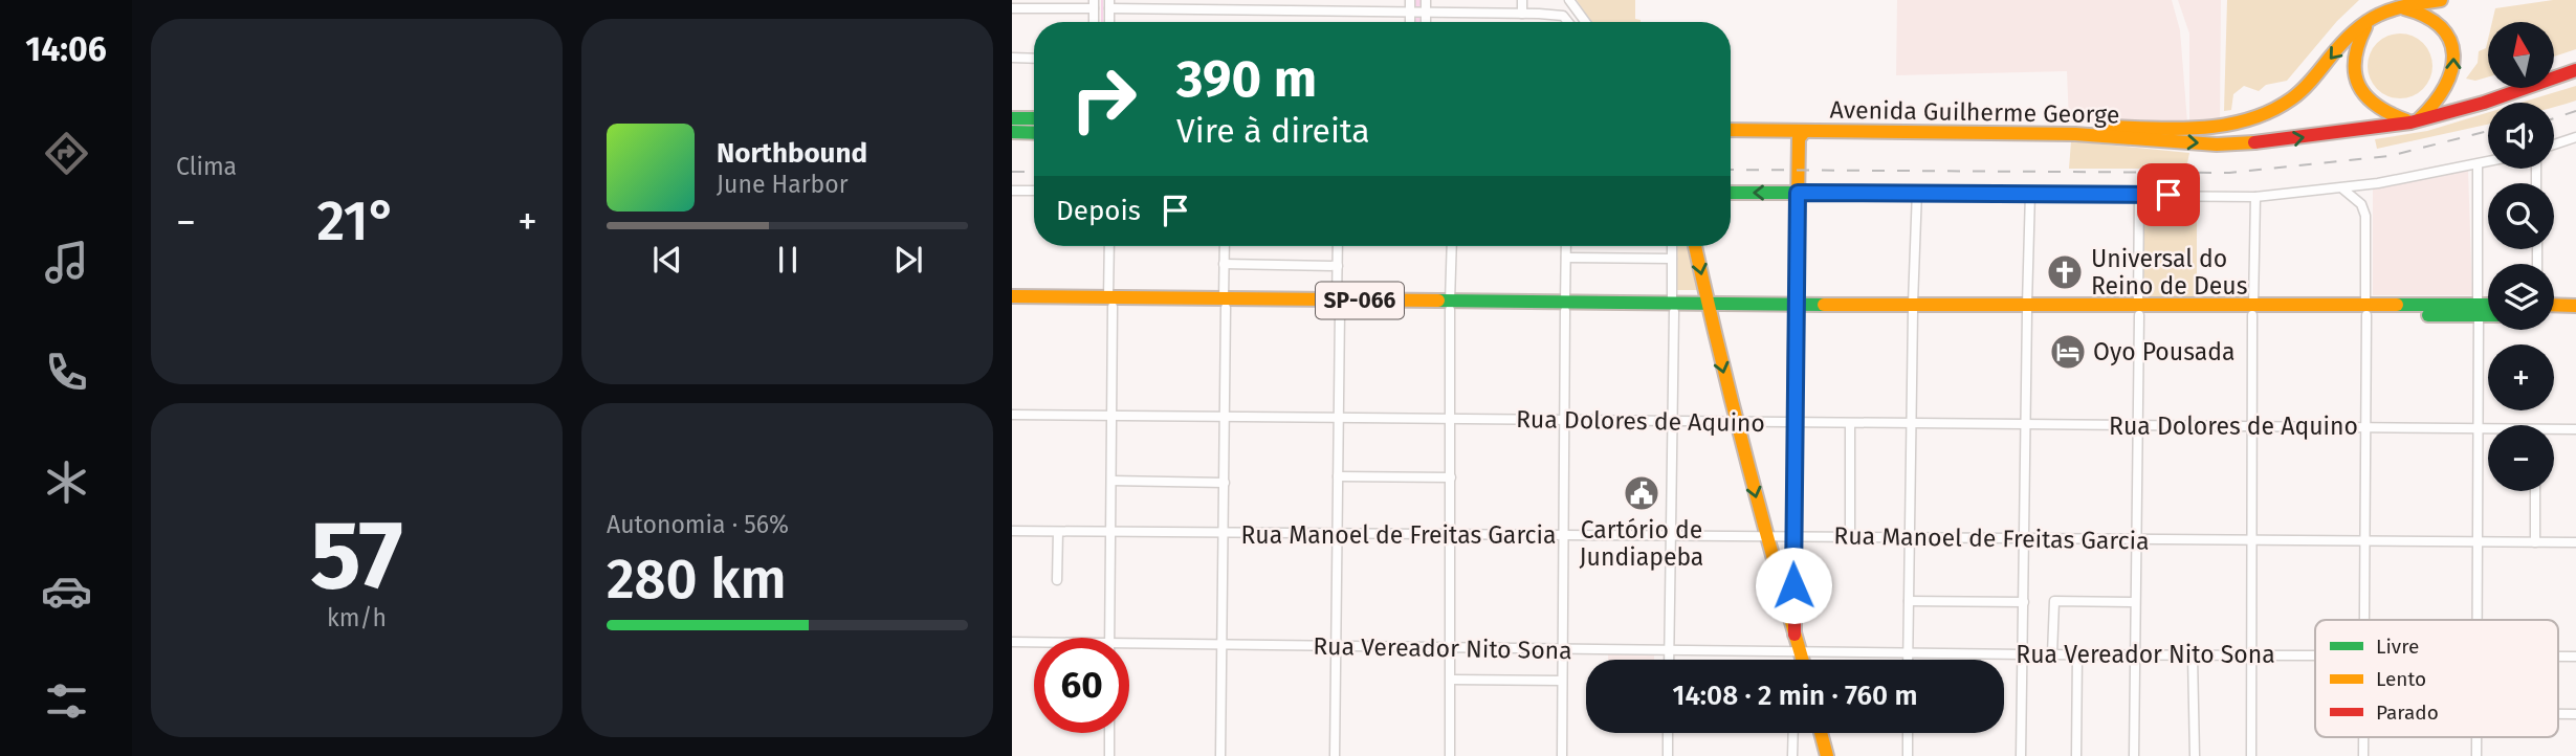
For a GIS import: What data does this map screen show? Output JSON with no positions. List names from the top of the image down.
{
  "streets": {
    "main road": ["Avenida Guilherme George", "SP-066"],
    "street": ["Rua Dolores de Aquino", "Rua Manoel de Freitas Garcia", "Rua Vereador Nito Sona"]
  },
  "places": {
    "church": ["Universal do Reino de Deus"],
    "hotel": ["Oyo Pousada"],
    "public building": ["Cartório de Jundiapeba"]
  },
  "legend": ["Livre", "Lento", "Parado"],
  "north": "top",
  "page": {
    "tabs": "14:06",
    "tile": [
      "Clima",
      ["57", "km/h"],
      ["Autonomia · 56%", "280 km"]
    ],
    "map_buttons": ["+", "−"],
    "turn": ["390 m", "Vire à direita"],
    "song": ["Northbound", "June Harbor"],
    "then": "Depois",
    "heat": ["−", "21°", "+"],
    "limit": "60",
    "trip": "14:08 · 2 min · 760 m"
  }
}
